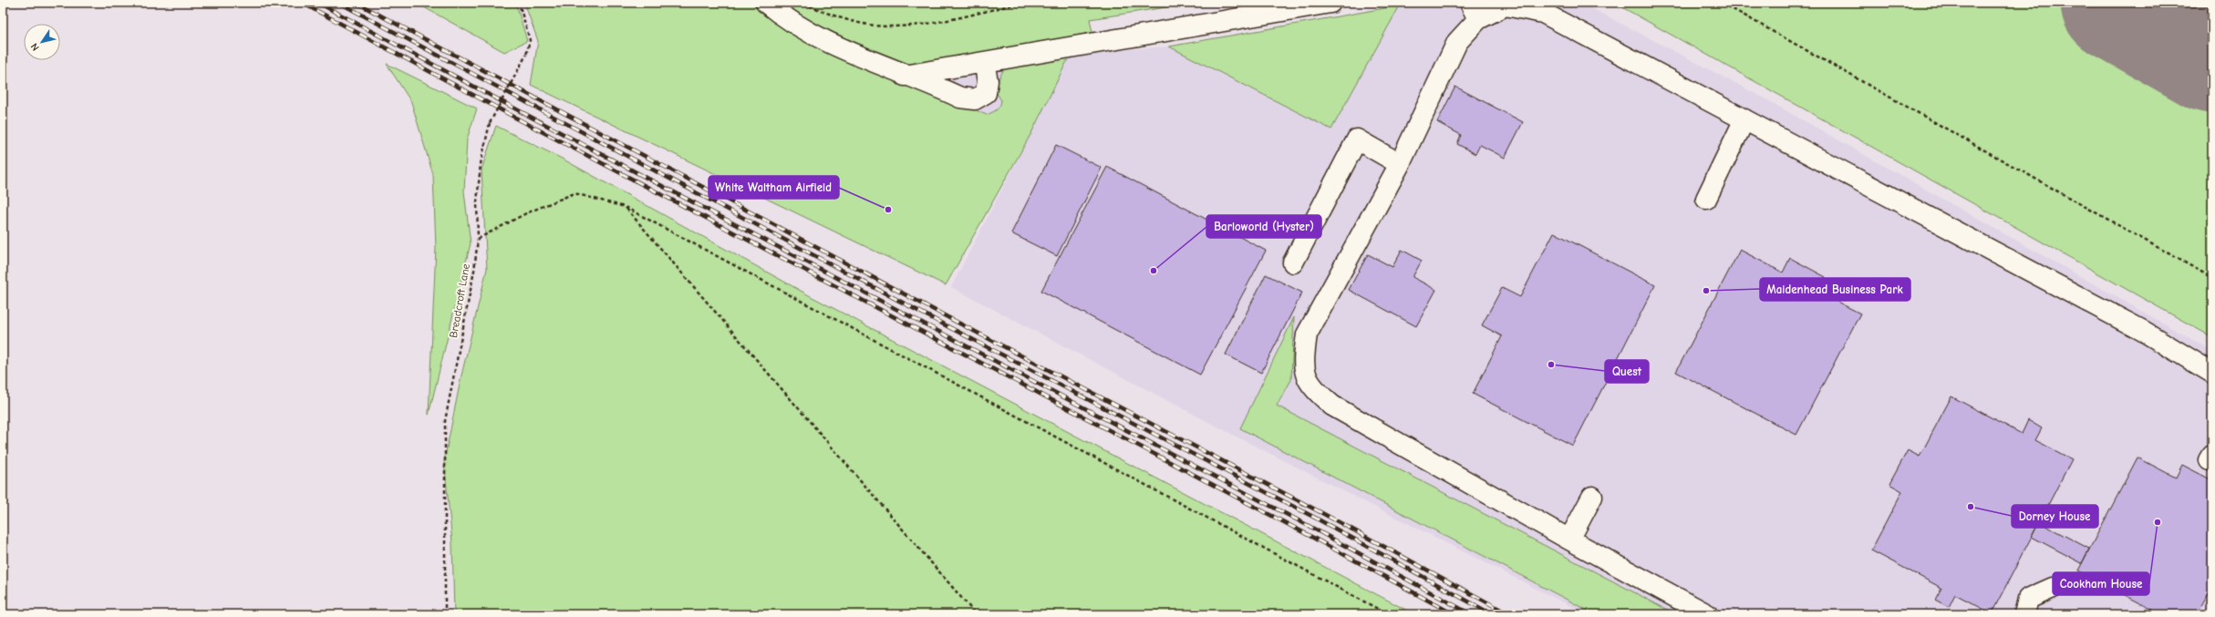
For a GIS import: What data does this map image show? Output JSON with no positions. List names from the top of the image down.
{
  "streets": {
    "path": ["Breadcroft Lane"]
  },
  "places": [
    "White Waltham Airfield",
    "Barloworld (Hyster)",
    "Maidenhead Business Park",
    "Quest",
    "Dorney House",
    "Cookham House"
  ],
  "north": "bottom left"
}
